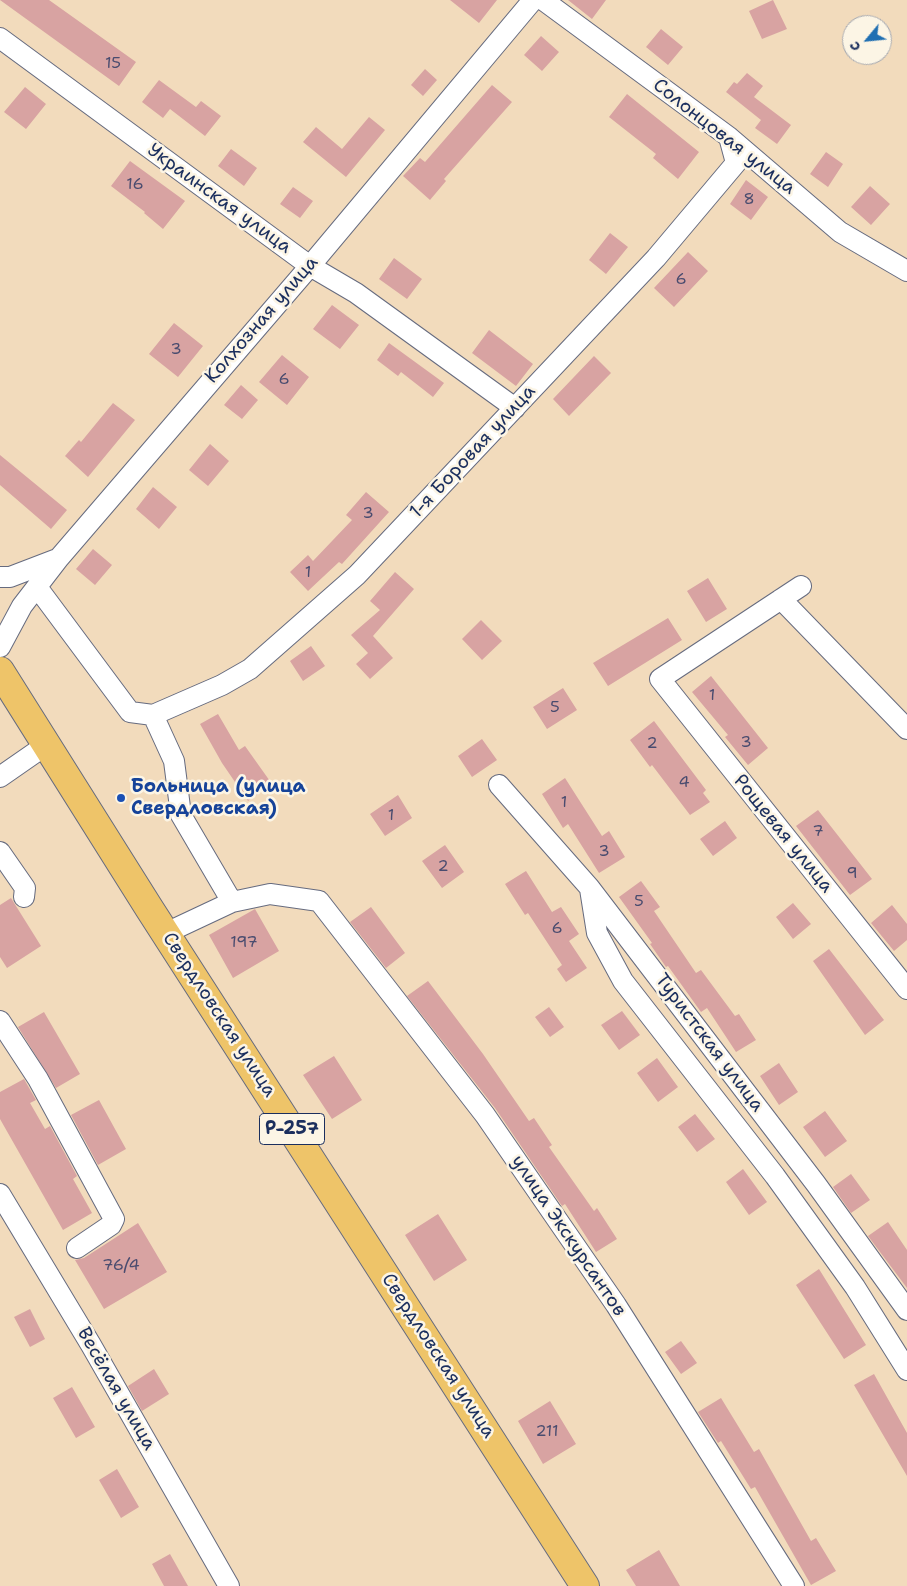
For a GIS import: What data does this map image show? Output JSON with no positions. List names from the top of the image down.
{
  "streets": {
    "highway": ["Свердловская улица", "Р-257"],
    "street": [
      "Солонцовая улица",
      "Украинская улица",
      "Колхозная улица",
      "1-я Боровая улица",
      "Рощевая улица",
      "Туристская улица",
      "улица Экскурсантов",
      "Весёлая улица"
    ]
  },
  "crossings": [
    ["Солонцовая улица", "1-я Боровая улица"],
    ["Украинская улица", "Колхозная улица"],
    ["Украинская улица", "1-я Боровая улица"]
  ],
  "places": ["Больница (улица Свердловская)"],
  "house_numbers": [
    "15",
    "16",
    "8",
    "6",
    "3",
    "6",
    "3",
    "1",
    "1",
    "5",
    "3",
    "2",
    "4",
    "1",
    "1",
    "7",
    "3",
    "2",
    "9",
    "5",
    "6",
    "197",
    "76/4",
    "211"
  ],
  "north": "bottom left"
}
